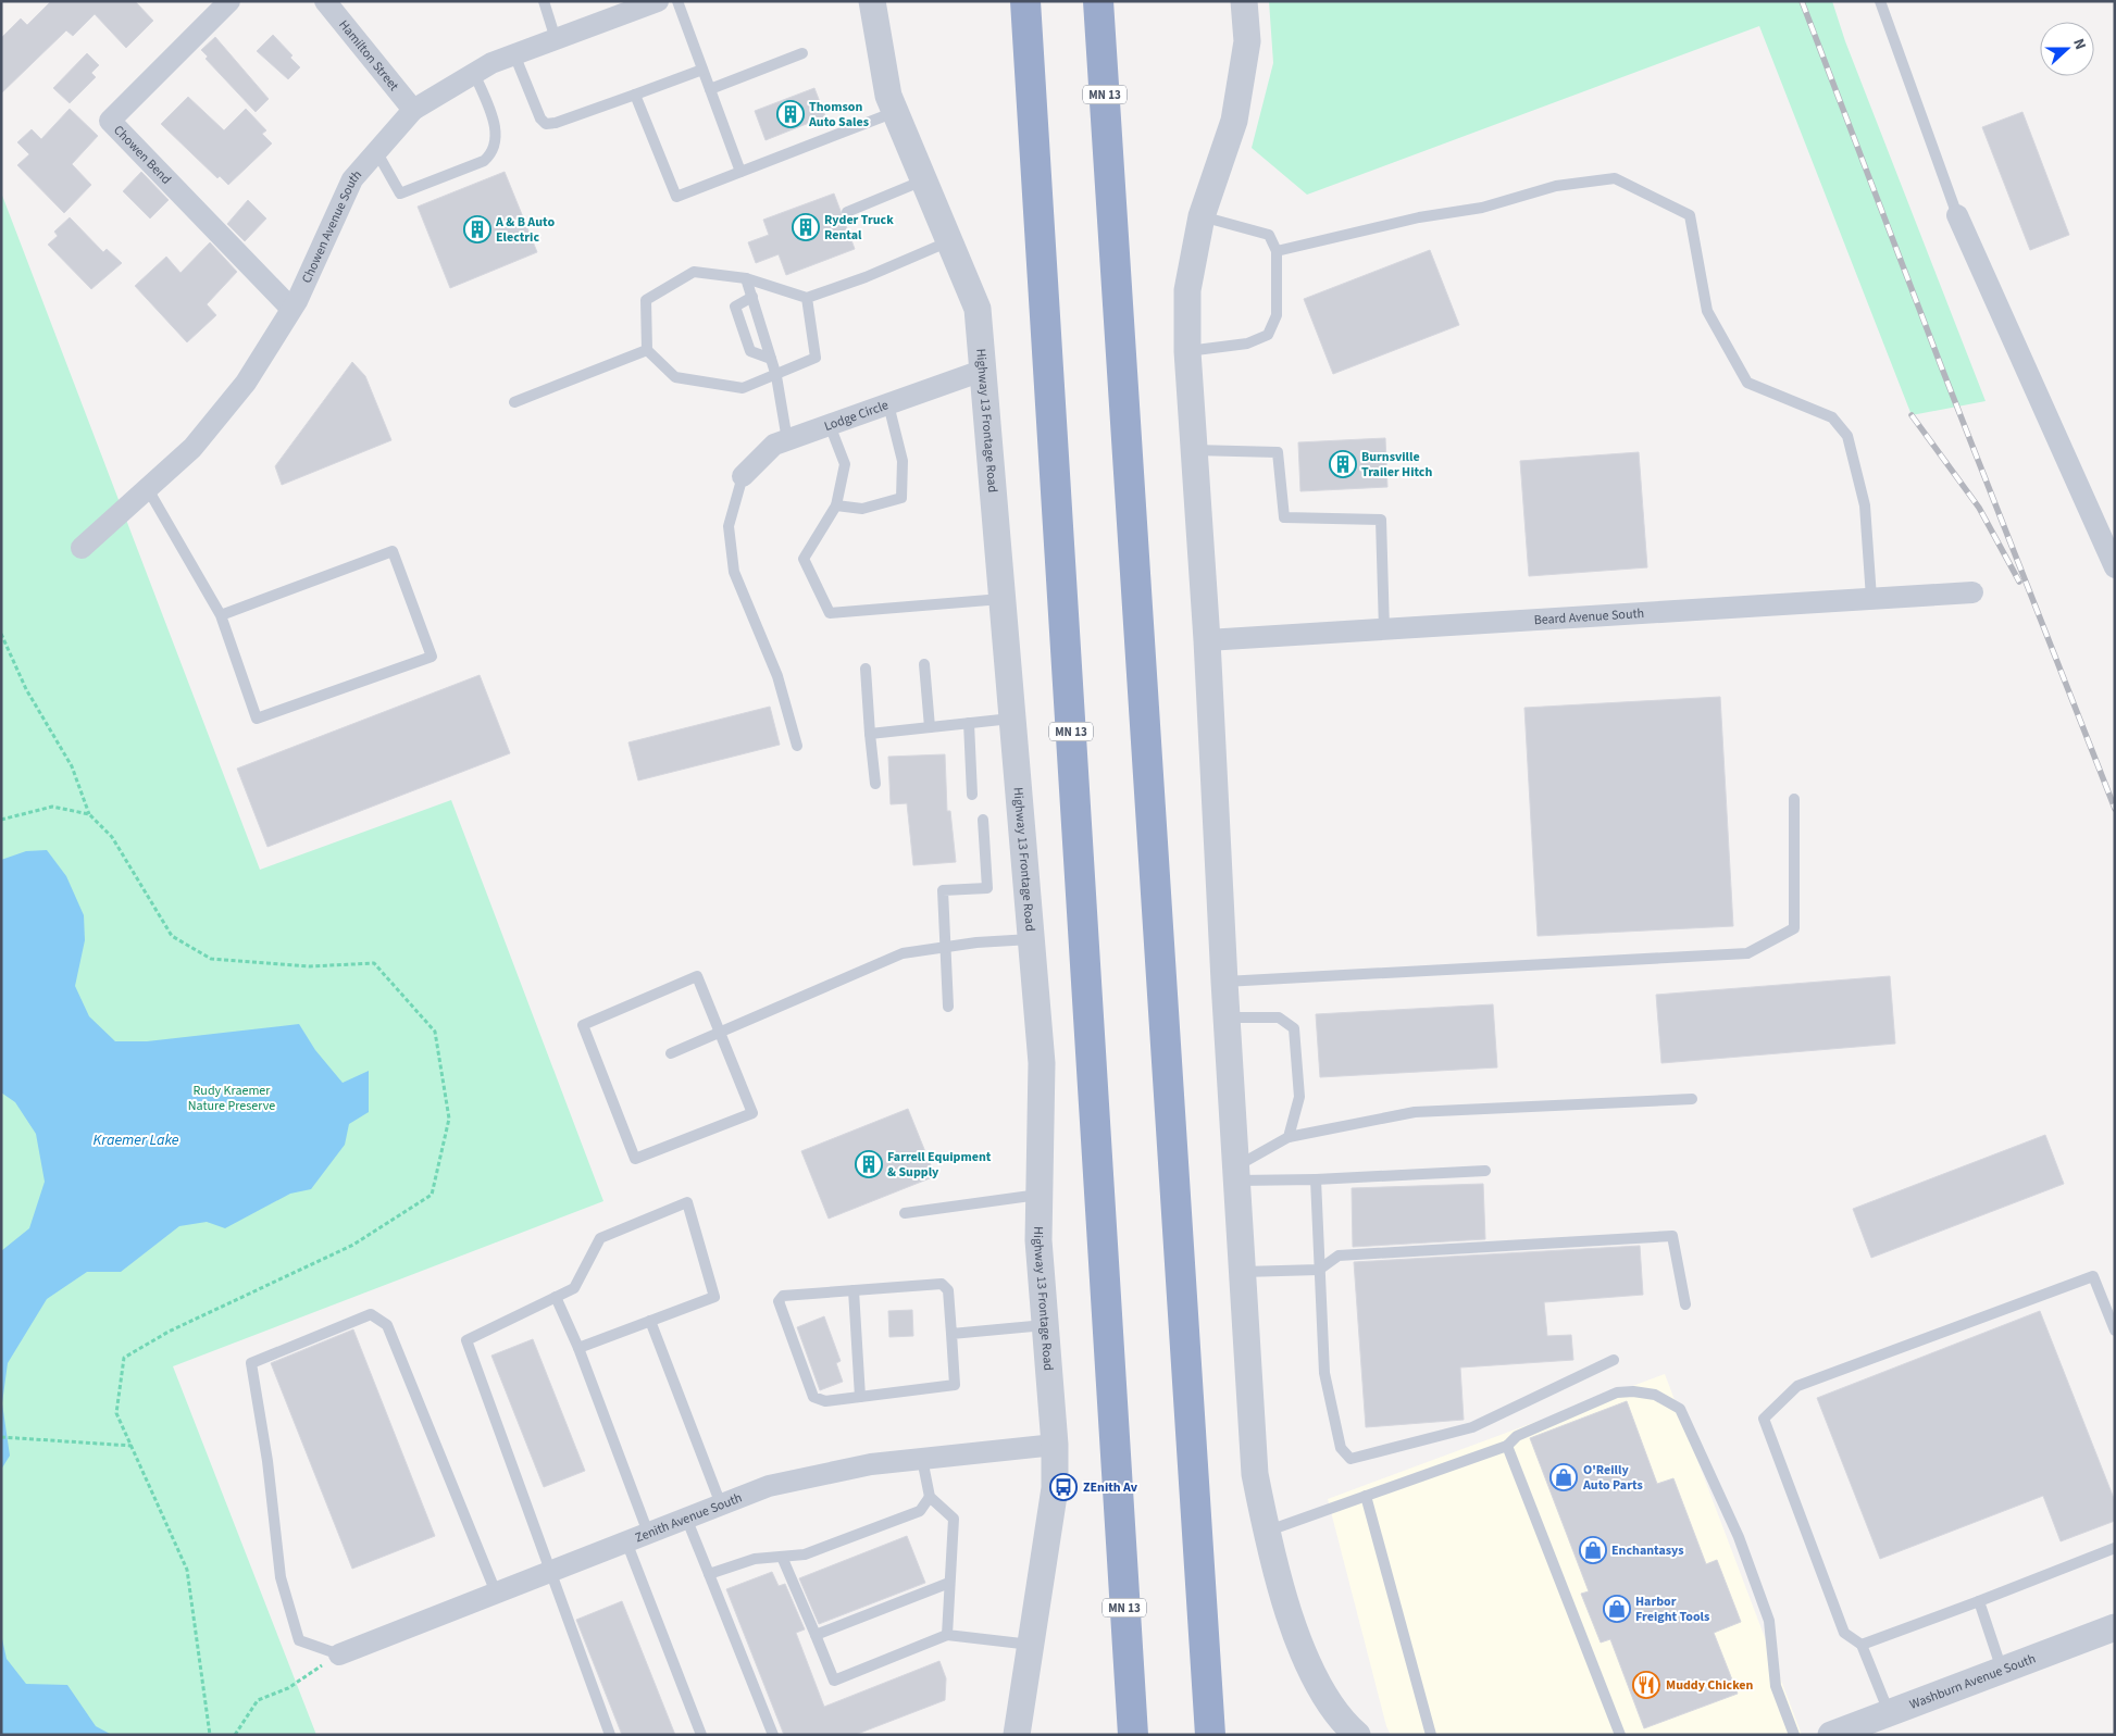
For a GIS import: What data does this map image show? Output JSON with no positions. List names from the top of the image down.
{
  "streets": {
    "highway": ["MN 13"],
    "street": [
      "Hamilton Street",
      "Chowen Bend",
      "Chowen Avenue South",
      "Lodge Circle",
      "Highway 13 Frontage Road",
      "Beard Avenue South",
      "Zenith Avenue South",
      "Washburn Avenue South"
    ]
  },
  "crossings": [
    ["Hamilton Street", "Chowen Avenue South"],
    ["Chowen Bend", "Chowen Avenue South"],
    ["Lodge Circle", "Highway 13 Frontage Road"],
    ["Highway 13 Frontage Road", "Zenith Avenue South"]
  ],
  "water": ["Kraemer Lake"],
  "parks": ["Rudy Kraemer Nature Preserve"],
  "places": {
    "building": [
      "Thomson Auto Sales",
      "Ryder Truck Rental",
      "A & B Auto Electric",
      "Burnsville Trailer Hitch",
      "Farrell Equipment & Supply"
    ],
    "shop": ["O'Reilly Auto Parts", "Enchantasys", "Harbor Freight Tools"],
    "bus stop": ["ZEnith Av"],
    "restaurant": ["Muddy Chicken"]
  },
  "north": "right"
}
